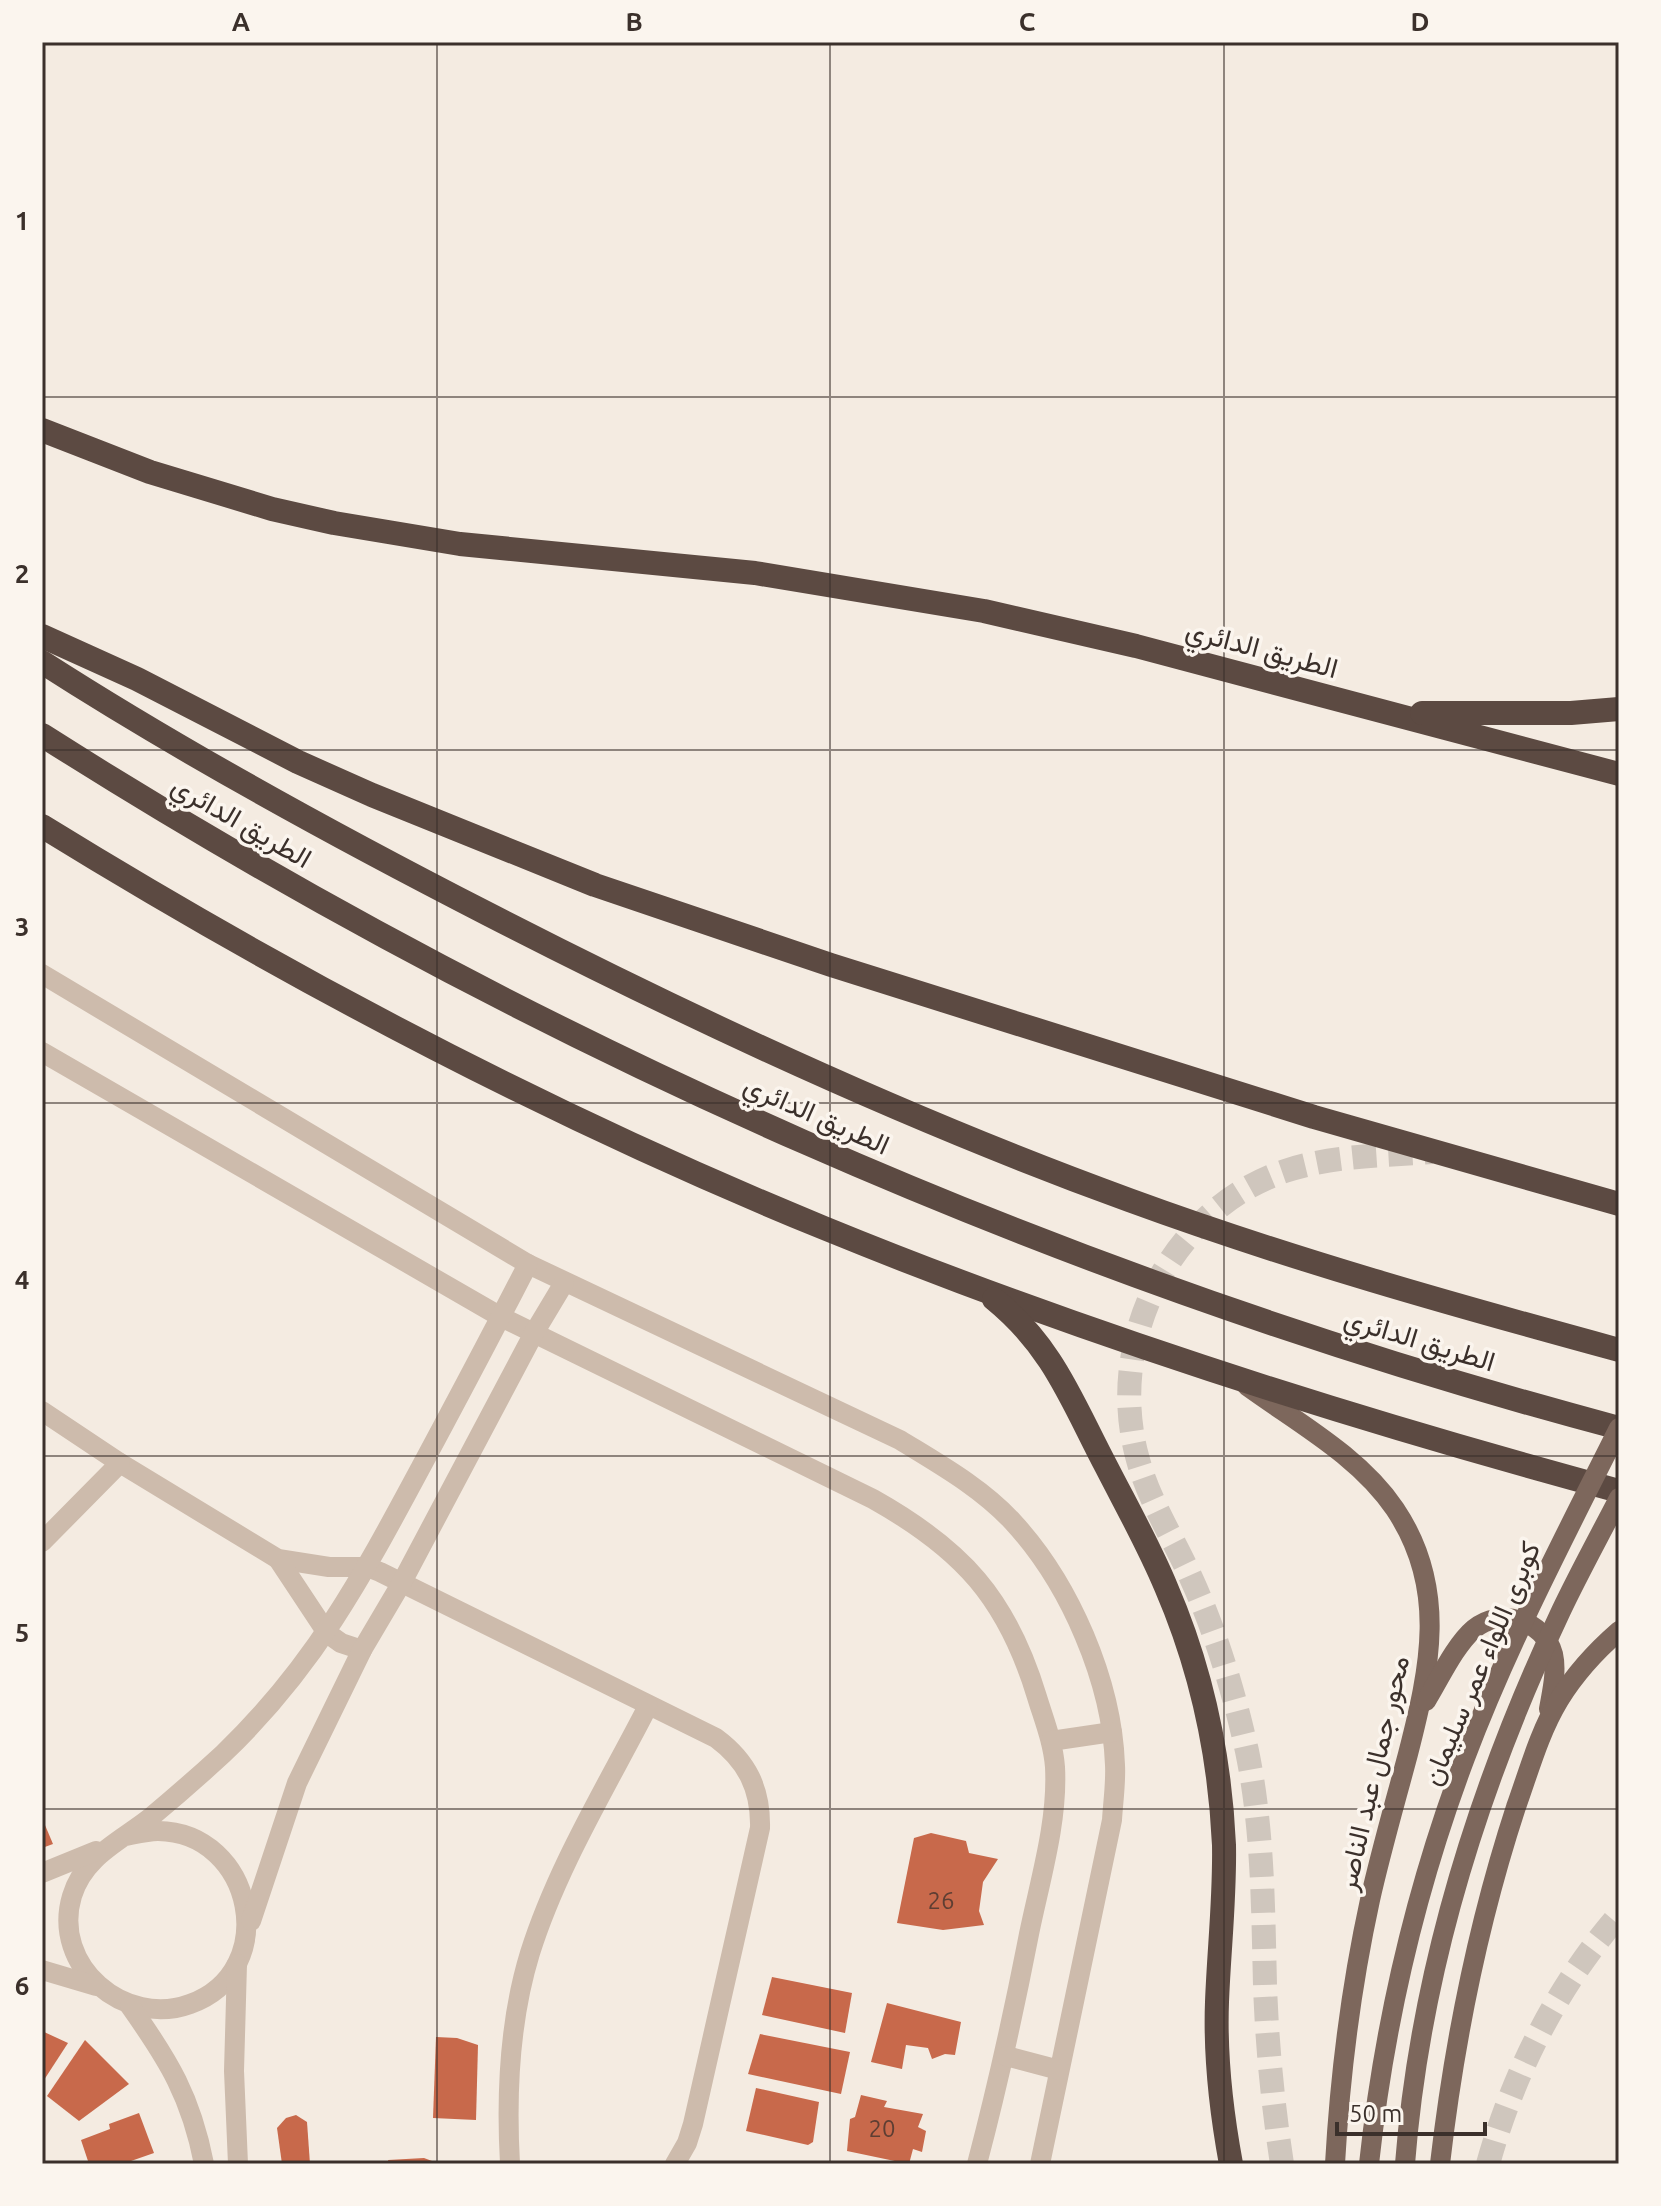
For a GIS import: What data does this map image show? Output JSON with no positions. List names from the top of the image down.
{
  "streets": {
    "highway": ["الطريق الدائري"],
    "main road": ["كوبرى اللواء عمر سليمان", "محور جمال عبد الناصر"]
  },
  "crossings": [
    ["الطريق الدائري", "كوبرى اللواء عمر سليمان"]
  ],
  "house_numbers": ["26", "20"],
  "scale_bar": "50 m",
  "grid": {
    "columns": [
      "A",
      "B",
      "C",
      "D"
    ],
    "rows": [
      "1",
      "2",
      "3",
      "4",
      "5",
      "6"
    ]
  }
}
